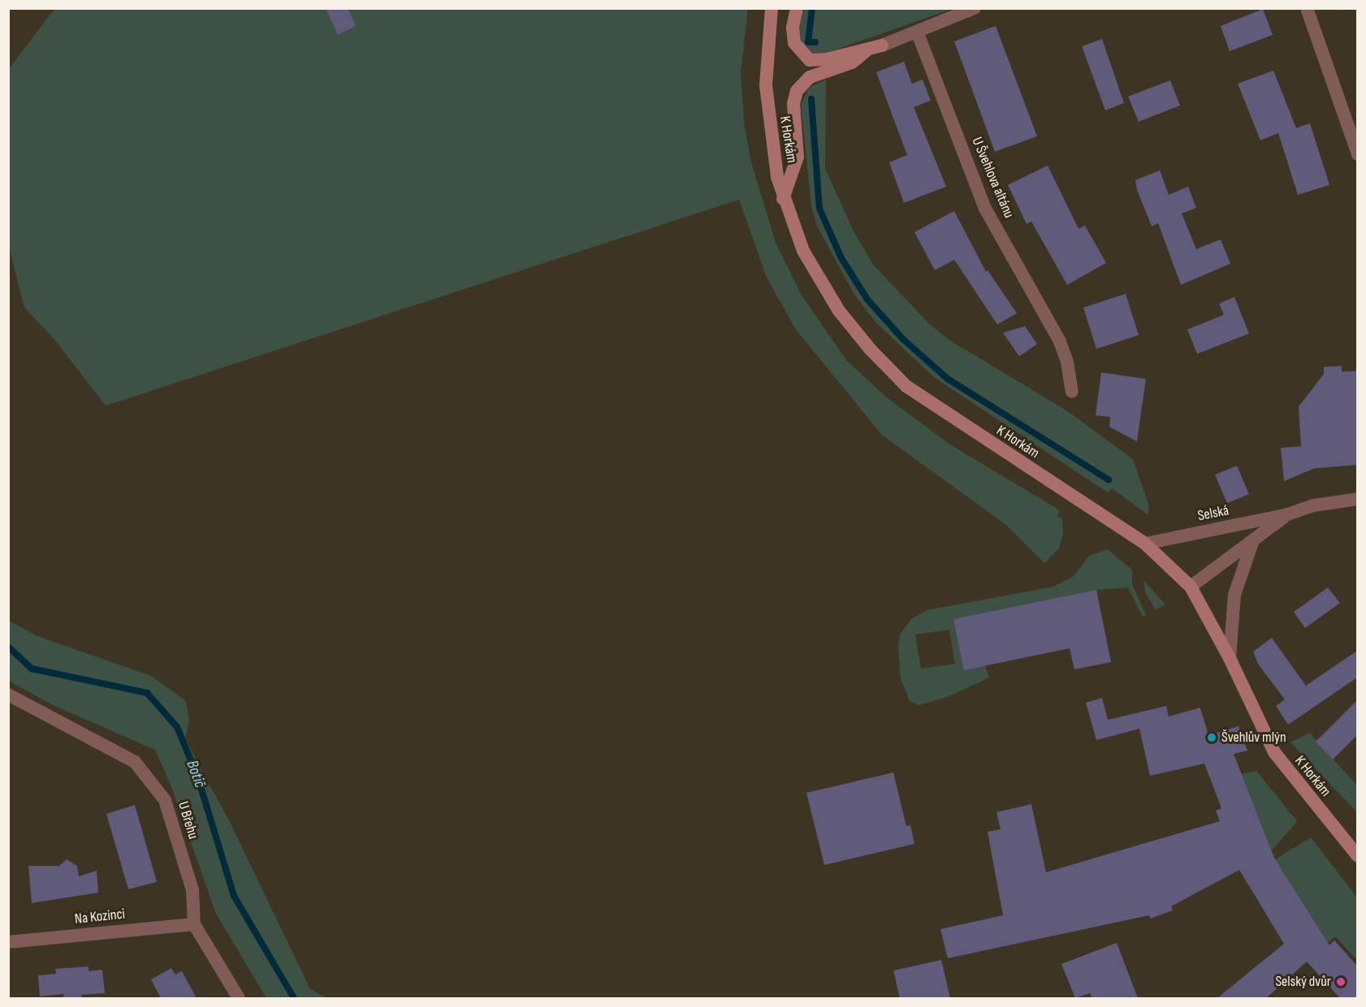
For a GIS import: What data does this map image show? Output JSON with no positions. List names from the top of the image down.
{
  "streets": {
    "main road": ["K Horkám"],
    "street": [
      "U Švehlova altánu",
      "Selská",
      "U Břehu",
      "Na Kozinci"
    ]
  },
  "crossings": [
    ["K Horkám", "Selská"],
    ["U Břehu", "Na Kozinci"]
  ],
  "water": ["Botič"],
  "places": ["Švehlův mlýn", "Selský dvůr"]
}
